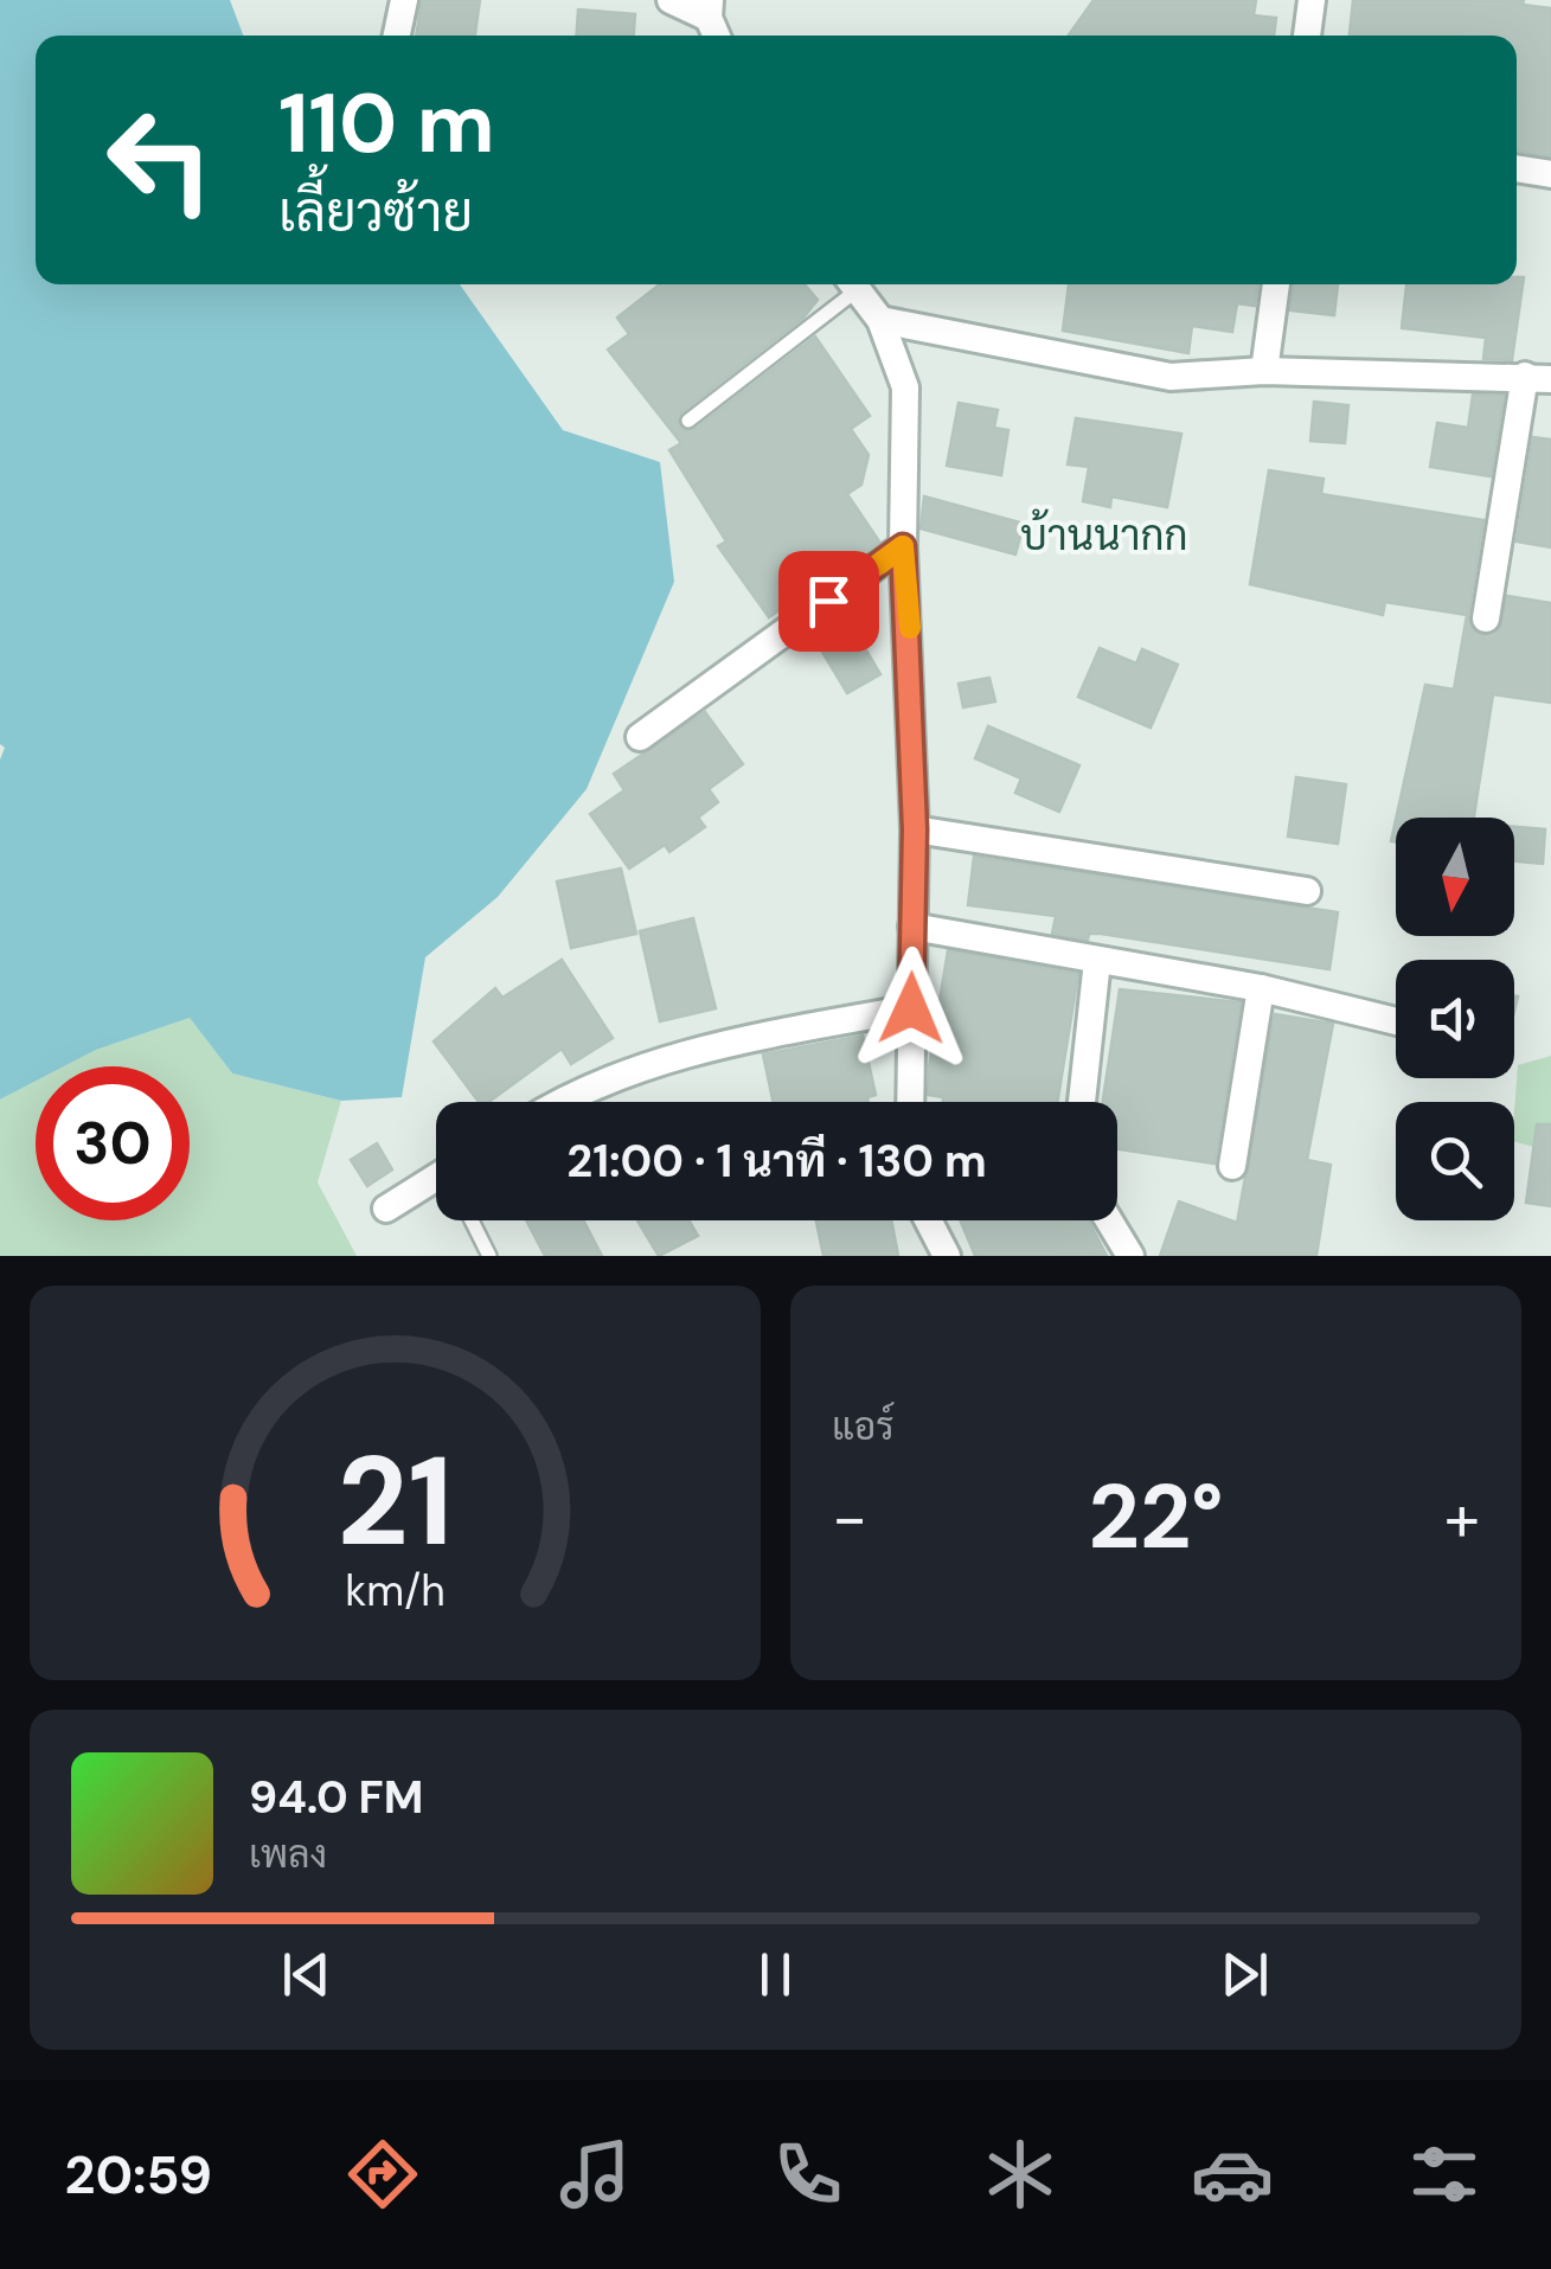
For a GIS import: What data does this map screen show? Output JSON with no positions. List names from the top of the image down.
{
  "districts": ["บ้านนากก"],
  "north": "bottom",
  "page": {
    "turn": ["110 m", "เลี้ยวซ้าย"],
    "limit": "30",
    "trip": "21:00 · 1 นาที · 130 m",
    "tile": "แอร์",
    "heat": ["−", "22°", "+"],
    "song": ["94.0 FM", "เพลง"],
    "tabs": "20:59",
    "gauge": ["21", "km/h"]
  }
}
